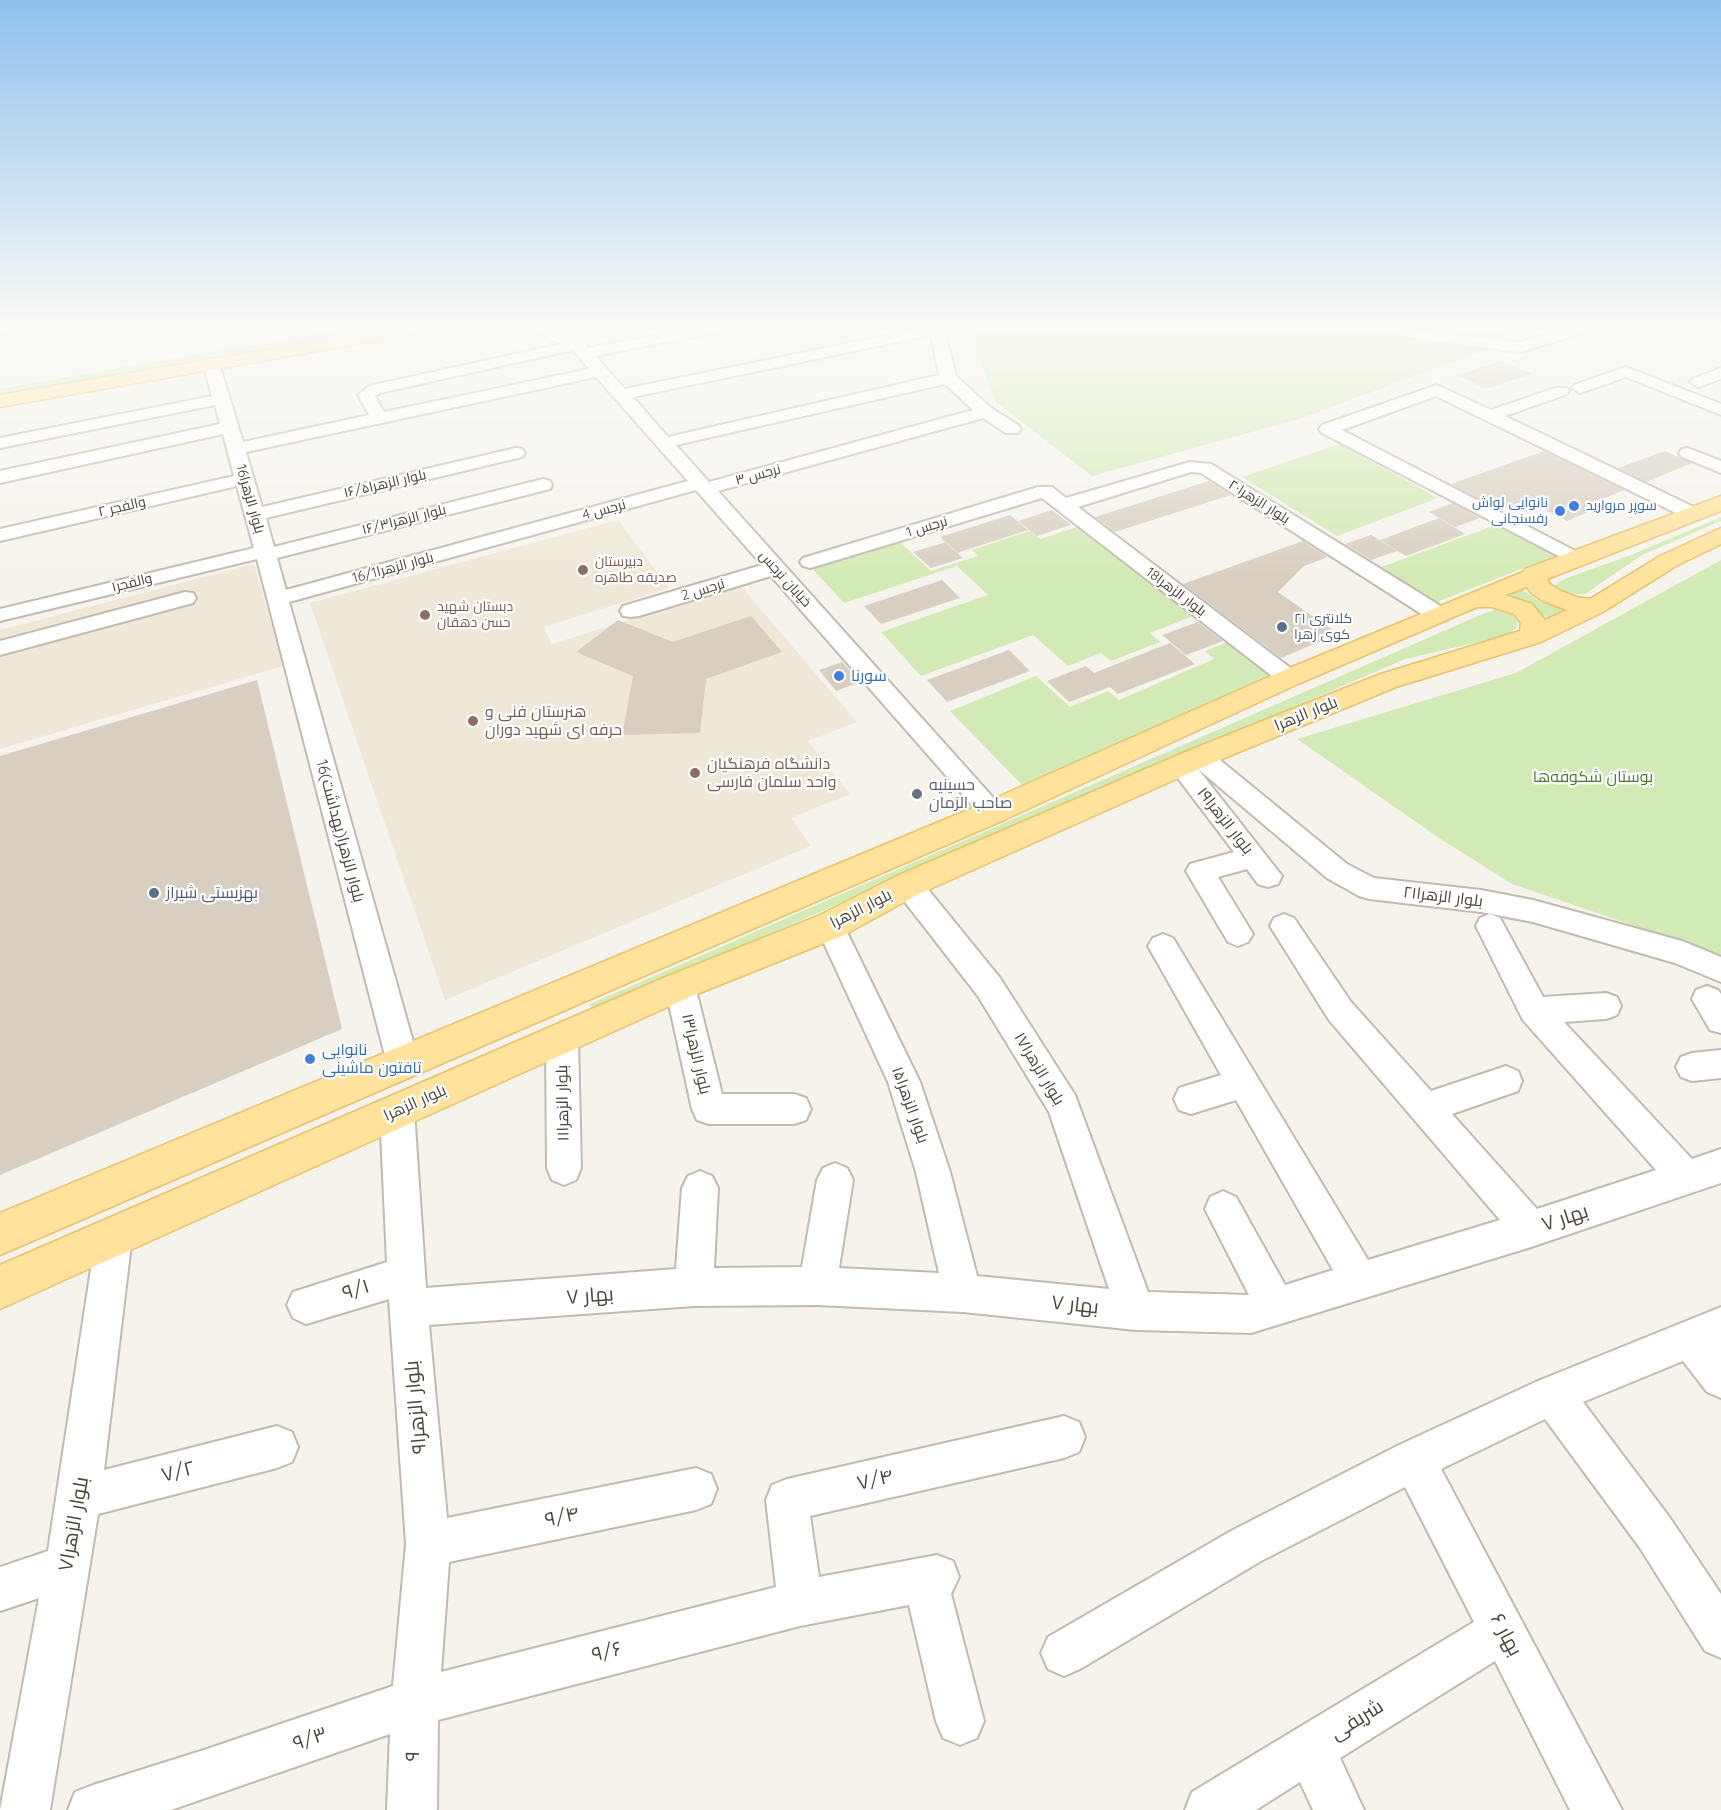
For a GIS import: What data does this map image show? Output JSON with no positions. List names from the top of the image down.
{
  "streets": {
    "main road": ["بلوار الزهرا"],
    "street": [
      "نرجس ۳",
      "بلوار الزهرا۱۶/۵",
      "16بلوار الزهرا",
      "بلوار الزهرا۲۰",
      "والفجر ۲",
      "4 نرجس",
      "بلوار الزهرا۱۶/۳",
      "1 نرجس",
      "بلوار الزهرا16/1",
      "خیابان نرجس",
      "والفجر۱",
      "2 نرجس",
      "18بلوار الزهرا",
      "بلوار الزهرا۱۹",
      "16بلوار الزهرا(بهداشت)",
      "بلوار الزهرا۲۱",
      "بلوار الزهرا۱۳",
      "بلوار الزهرا۱۷",
      "بلوار الزهرا۱۱",
      "بلوار الزهرا۱۵",
      "بهار ۷",
      "۹/۱",
      "بلوار الزهرا۹",
      "۷/۲",
      "۷/۴",
      "۹/۴",
      "بلوار الزهرا۷",
      "بهار ۶",
      "۹/۶",
      "شریفی",
      "۹/۳",
      "۹"
    ]
  },
  "crossings": [
    ["نرجس ۳", "4 نرجس"],
    ["نرجس ۳", "خیابان نرجس"],
    ["بلوار الزهرا۱۶/۵", "16بلوار الزهرا"],
    ["16بلوار الزهرا", "والفجر ۲"],
    ["16بلوار الزهرا", "بلوار الزهرا۱۶/۳"],
    ["16بلوار الزهرا", "بلوار الزهرا16/1"],
    ["16بلوار الزهرا", "والفجر۱"],
    ["16بلوار الزهرا", "16بلوار الزهرا(بهداشت)"],
    ["بلوار الزهرا۲۰", "18بلوار الزهرا"],
    ["4 نرجس", "بلوار الزهرا16/1"],
    ["4 نرجس", "خیابان نرجس"],
    ["بلوار الزهرا۱۶/۳", "والفجر۱"],
    ["1 نرجس", "18بلوار الزهرا"],
    ["بلوار الزهرا16/1", "16بلوار الزهرا(بهداشت)"],
    ["خیابان نرجس", "2 نرجس"],
    ["بلوار الزهرا", "بلوار الزهرا۱۹"],
    ["بلوار الزهرا", "بلوار الزهرا۲۱"],
    ["بلوار الزهرا", "بلوار الزهرا۱۳"],
    ["بلوار الزهرا", "بلوار الزهرا۱۷"],
    ["بلوار الزهرا", "بلوار الزهرا۱۱"],
    ["بلوار الزهرا", "بلوار الزهرا۱۵"],
    ["بلوار الزهرا", "بلوار الزهرا۹"],
    ["بلوار الزهرا", "بلوار الزهرا۷"],
    ["بلوار الزهرا۱۹", "بلوار الزهرا۲۱"],
    ["بلوار الزهرا۱۷", "بهار ۷"],
    ["بلوار الزهرا۱۵", "بهار ۷"],
    ["بهار ۷", "۹/۱"],
    ["بهار ۷", "بلوار الزهرا۹"],
    ["۹/۱", "بلوار الزهرا۹"],
    ["بلوار الزهرا۹", "۹/۴"],
    ["بلوار الزهرا۹", "۹/۶"],
    ["بلوار الزهرا۹", "۹/۳"],
    ["بلوار الزهرا۹", "۹"],
    ["۷/۲", "بلوار الزهرا۷"],
    ["۷/۴", "۹/۶"],
    ["بهار ۶", "شریفی"],
    ["۹/۶", "۹/۳"],
    ["۹/۶", "۹"],
    ["۹/۳", "۹"]
  ],
  "parks": ["بوستان شکوفه‌ها"],
  "places": [
    "سوپر مروارید",
    "نانوایی لواش رفسنجانی",
    "دبیرستان صدیقه طاهره",
    "دبستان شهید حسن دهقان",
    "کلانتری ۲۱ کوی زهرا",
    "سورنا",
    "هنرستان فنی و حرفه ای شهید دوران",
    "دانشگاه فرهنگیان واحد سلمان فارسی",
    "حسینیه صاحب الزمان",
    "بهزیستی شیراز",
    "نانوایی تافتون ماشینی"
  ]
}
